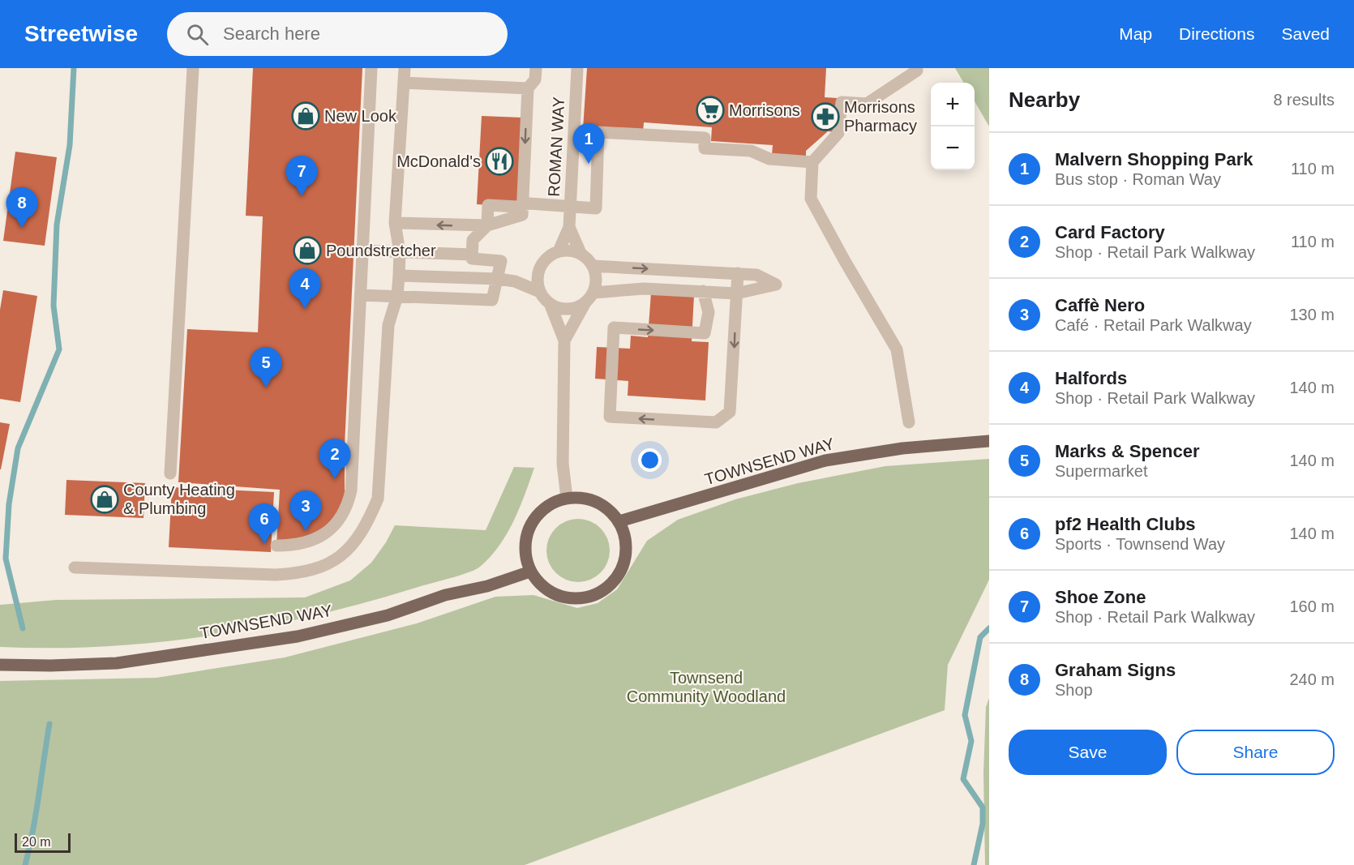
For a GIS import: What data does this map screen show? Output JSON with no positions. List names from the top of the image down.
{
  "streets": {
    "main road": ["TOWNSEND WAY"],
    "street": ["ROMAN WAY"]
  },
  "parks": ["Townsend Community Woodland"],
  "places": {
    "supermarket": ["Morrisons"],
    "shop": ["New Look", "Poundstretcher", "County Heating & Plumbing"],
    "pharmacy": ["Morrisons Pharmacy"],
    "restaurant": ["McDonald's"]
  },
  "scale_bar": "20 m",
  "page": {
    "header": "Streetwise",
    "search": "Search here",
    "nav": ["Map", "Directions", "Saved"],
    "heading": ["Nearby", "8 results"],
    "map_buttons": ["+", "−"],
    "pins": [
      "1",
      "7",
      "8",
      "4",
      "5",
      "2",
      "3",
      "6"
    ],
    "list": [
      {
        "mark": "1",
        "name": "Malvern Shopping Park",
        "note": "Bus stop · Roman Way",
        "value": "110 m"
      },
      {
        "mark": "2",
        "name": "Card Factory",
        "note": "Shop · Retail Park Walkway",
        "value": "110 m"
      },
      {
        "mark": "3",
        "name": "Caffè Nero",
        "note": "Café · Retail Park Walkway",
        "value": "130 m"
      },
      {
        "mark": "4",
        "name": "Halfords",
        "note": "Shop · Retail Park Walkway",
        "value": "140 m"
      },
      {
        "mark": "5",
        "name": "Marks & Spencer",
        "note": "Supermarket",
        "value": "140 m"
      },
      {
        "mark": "6",
        "name": "pf2 Health Clubs",
        "note": "Sports · Townsend Way",
        "value": "140 m"
      },
      {
        "mark": "7",
        "name": "Shoe Zone",
        "note": "Shop · Retail Park Walkway",
        "value": "160 m"
      },
      {
        "mark": "8",
        "name": "Graham Signs",
        "note": "Shop",
        "value": "240 m"
      }
    ],
    "buttons": ["Save", "Share"],
    "scale": "20 m"
  }
}
